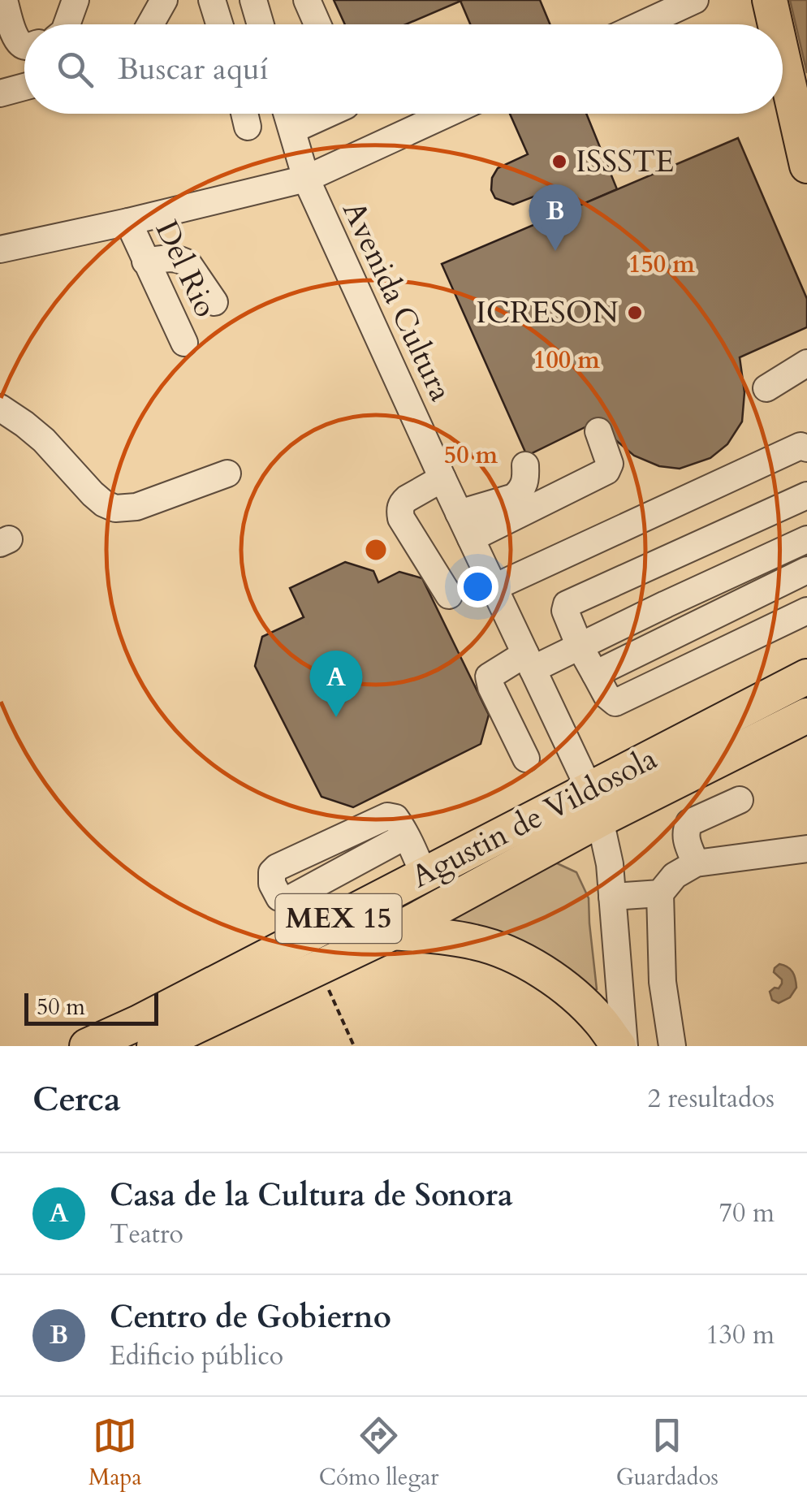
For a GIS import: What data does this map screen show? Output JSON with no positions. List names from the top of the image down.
{
  "streets": {
    "main road": ["Agustin de Vildosola", "MEX 15"],
    "street": ["Del Rio", "Avenida Cultura"]
  },
  "crossings": [
    ["Avenida Cultura", "Agustin de Vildosola"]
  ],
  "places": ["ISSSTE", "ICRESON"],
  "scale_bar": "50 m",
  "page": {
    "search": "Buscar aquí",
    "pins": ["B", "A"],
    "scale": "50 m",
    "heading": ["Cerca", "2 resultados"],
    "list": [
      {
        "mark": "A",
        "name": "Casa de la Cultura de Sonora",
        "note": "Teatro",
        "value": "70 m"
      },
      {
        "mark": "B",
        "name": "Centro de Gobierno",
        "note": "Edificio público",
        "value": "130 m"
      }
    ],
    "nav": ["Mapa", "Cómo llegar", "Guardados"]
  },
  "rings": ["150 m", "100 m", "50 m"]
}
